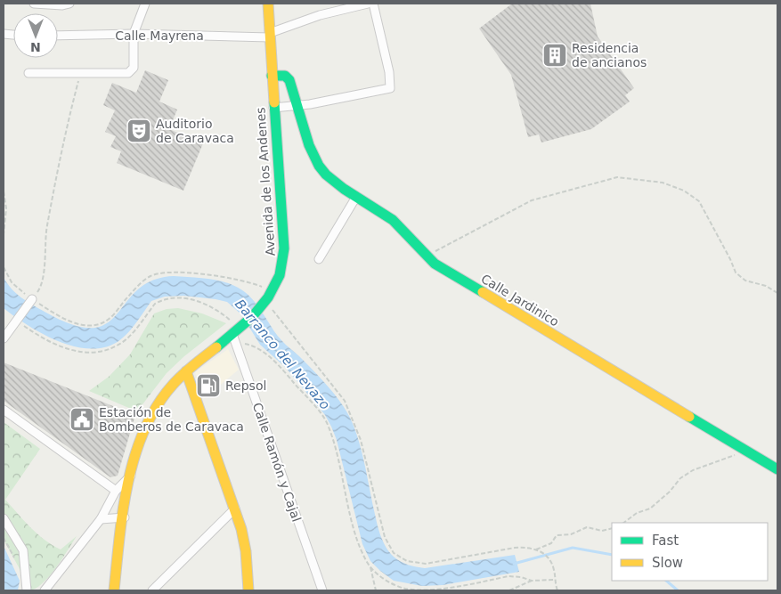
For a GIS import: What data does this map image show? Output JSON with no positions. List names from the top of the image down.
{
  "streets": {
    "street": [
      "Calle Mayrena",
      "Avenida de los Andenes",
      "Calle Jardinico",
      "Calle Ramón y Cajal"
    ]
  },
  "crossings": [
    ["Calle Mayrena", "Avenida de los Andenes"],
    ["Avenida de los Andenes", "Calle Jardinico"],
    ["Avenida de los Andenes", "Calle Ramón y Cajal"]
  ],
  "water": ["Barranco del Nevazo"],
  "places": {
    "building": ["Residencia de ancianos"],
    "theatre": ["Auditorio de Caravaca"],
    "fuel station": ["Repsol"],
    "public building": ["Estación de Bomberos de Caravaca"]
  },
  "legend": ["Fast", "Slow"],
  "north": "bottom"
}
